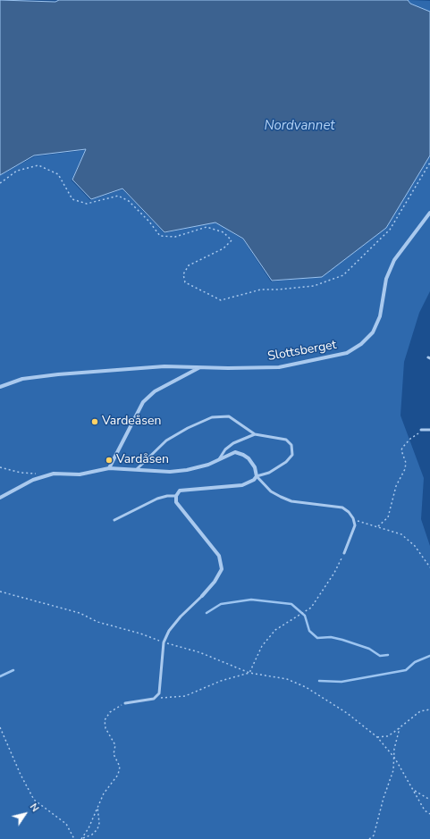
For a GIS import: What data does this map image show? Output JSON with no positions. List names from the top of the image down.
{
  "streets": {
    "street": ["Slottsberget"]
  },
  "water": ["Nordvannet"],
  "places": ["Vardeåsen", "Vardåsen"],
  "north": "top right"
}
